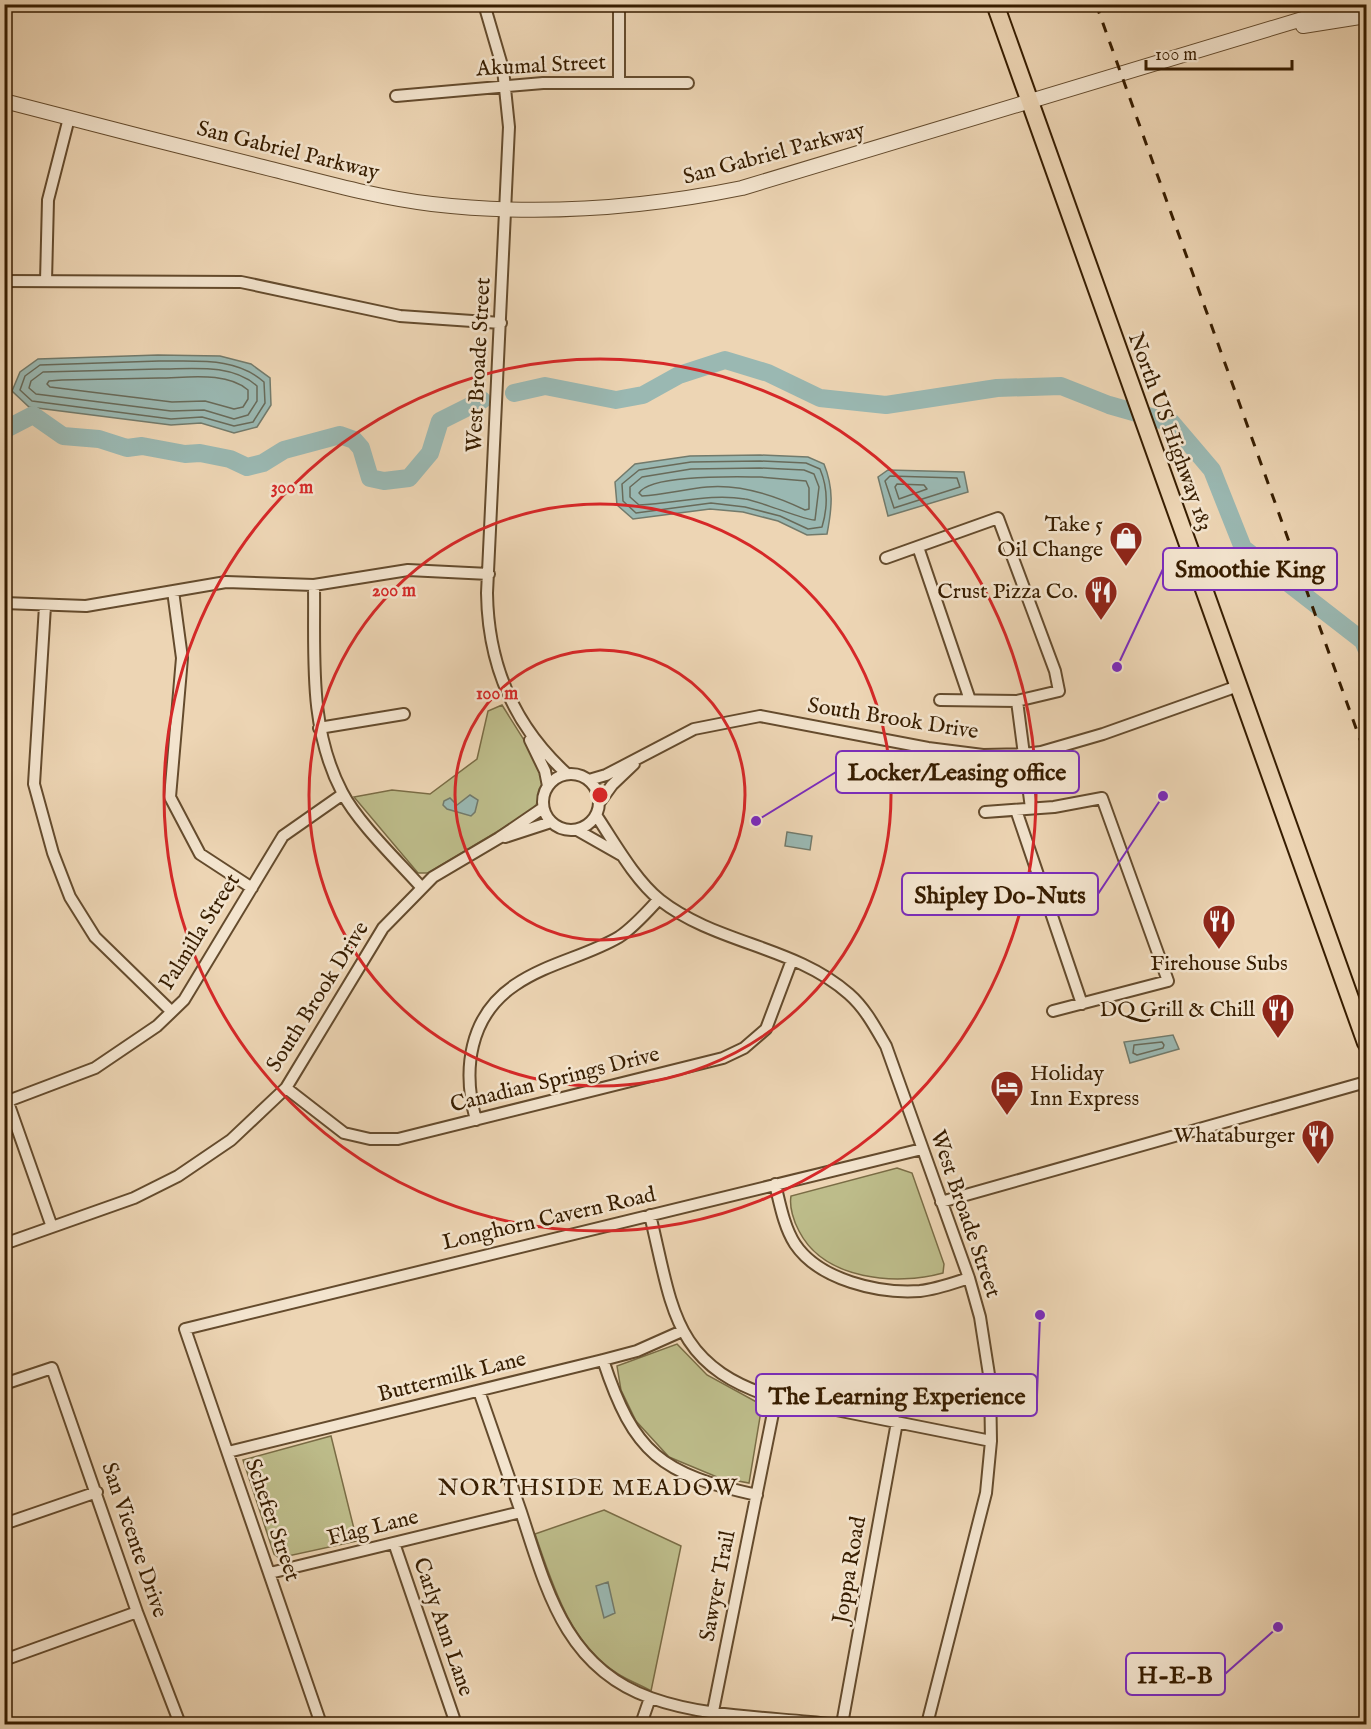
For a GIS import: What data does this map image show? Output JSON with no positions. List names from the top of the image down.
{
  "streets": {
    "main road": ["North US Highway 183"],
    "street": [
      "Akumal Street",
      "San Gabriel Parkway",
      "West Broade Street",
      "South Brook Drive",
      "Palmilla Street",
      "Canadian Springs Drive",
      "Longhorn Cavern Road",
      "Buttermilk Lane",
      "Schefer Street",
      "Flag Lane",
      "San Vicente Drive",
      "Joppa Road",
      "Sawyer Trail",
      "Carly Ann Lane"
    ]
  },
  "crossings": [
    ["Akumal Street", "West Broade Street"],
    ["San Gabriel Parkway", "West Broade Street"],
    ["San Gabriel Parkway", "North US Highway 183"],
    ["West Broade Street", "South Brook Drive"],
    ["West Broade Street", "Canadian Springs Drive"],
    ["West Broade Street", "Longhorn Cavern Road"],
    ["North US Highway 183", "South Brook Drive"],
    ["South Brook Drive", "Canadian Springs Drive"],
    ["Longhorn Cavern Road", "Schefer Street"],
    ["Buttermilk Lane", "Schefer Street"],
    ["Schefer Street", "Flag Lane"],
    ["Flag Lane", "Carly Ann Lane"]
  ],
  "districts": ["NORTHSIDE MEADOW"],
  "places": {
    "shop": ["Take 5 Oil Change"],
    "restaurant": [
      "Crust Pizza Co.",
      "Firehouse Subs",
      "DQ Grill & Chill",
      "Whataburger"
    ],
    "other": [
      "Smoothie King",
      "Shipley Do-Nuts",
      "Locker/Leasing office",
      "The Learning Experience",
      "H-E-B"
    ],
    "hotel": ["Holiday Inn Express"]
  },
  "scale_bar": "100 m",
  "rings": ["300 m", "200 m", "100 m"]
}
